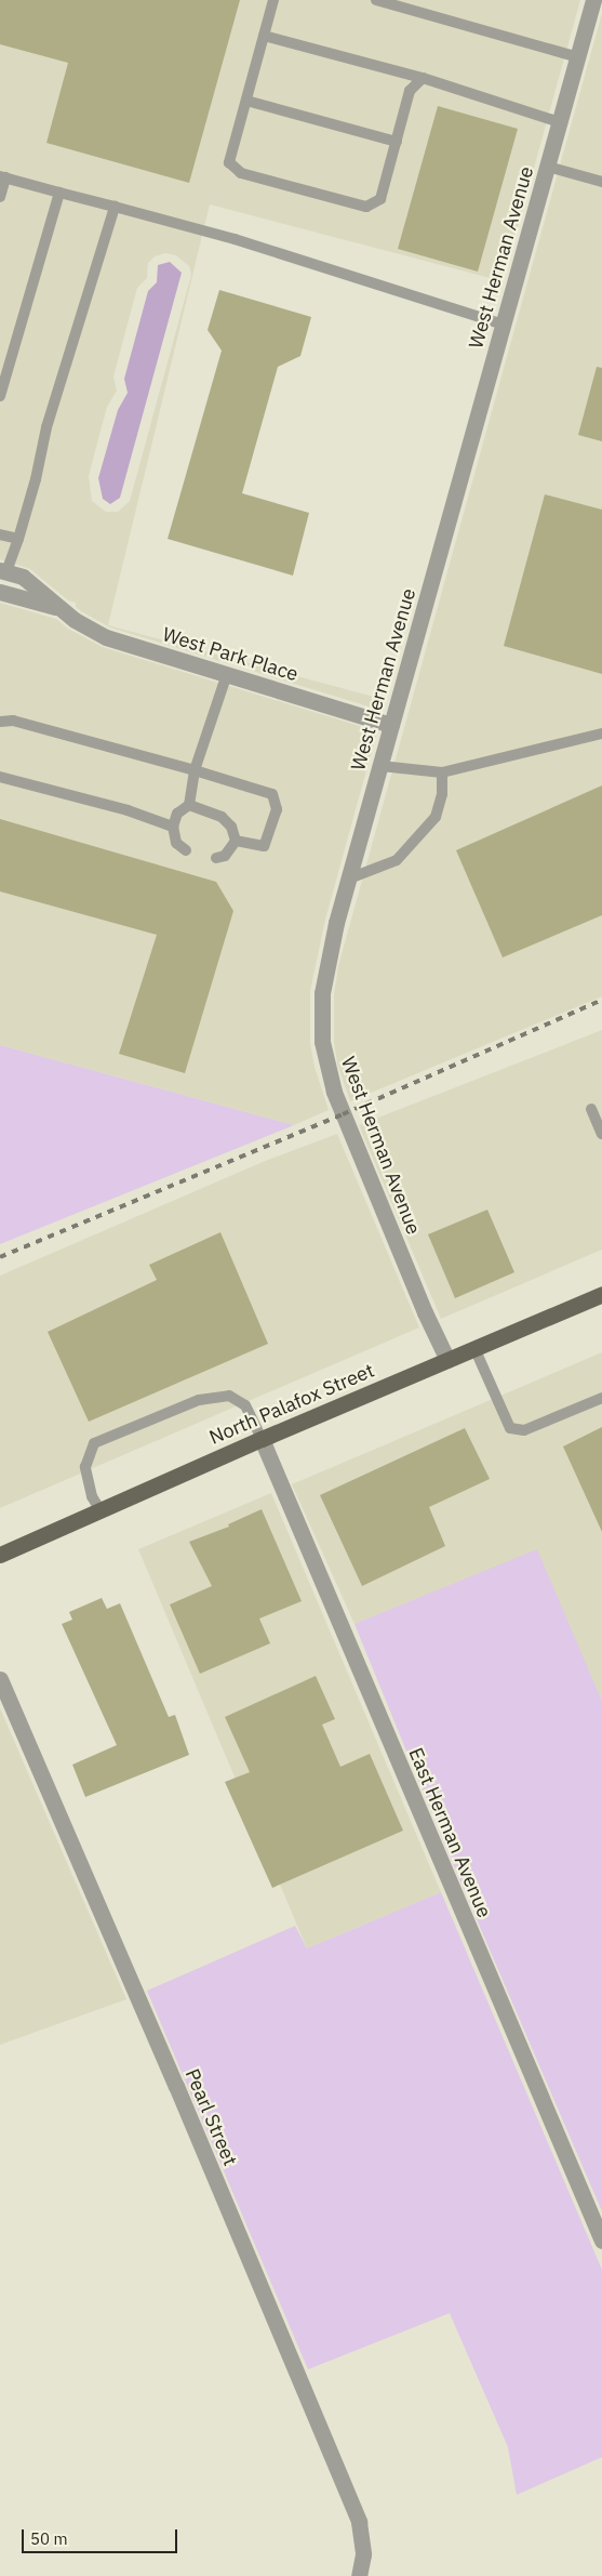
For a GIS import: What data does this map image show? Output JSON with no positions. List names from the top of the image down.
{
  "streets": {
    "main road": ["North Palafox Street"],
    "street": [
      "West Herman Avenue",
      "West Park Place",
      "East Herman Avenue",
      "Pearl Street"
    ]
  },
  "crossings": [
    ["West Herman Avenue", "West Park Place"],
    ["West Herman Avenue", "North Palafox Street"],
    ["North Palafox Street", "East Herman Avenue"]
  ],
  "scale_bar": "50 m"
}
